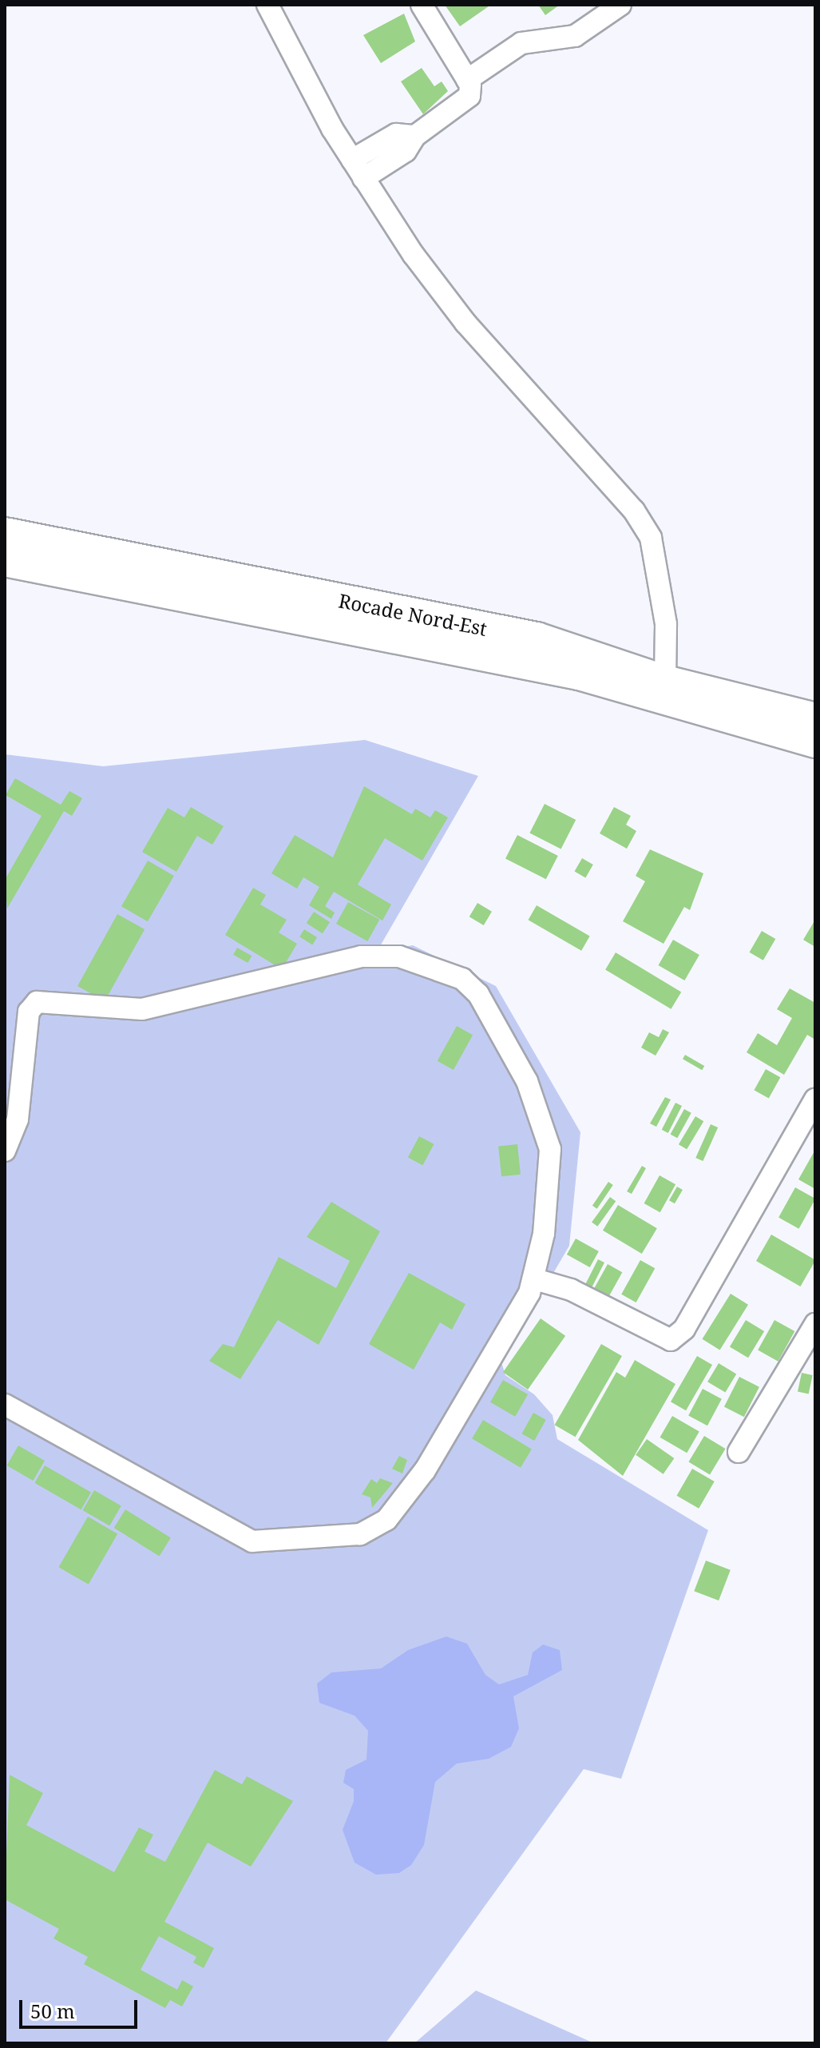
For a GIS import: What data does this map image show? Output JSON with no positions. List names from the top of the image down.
{
  "streets": {
    "highway": ["Rocade Nord-Est"]
  },
  "scale_bar": "50 m"
}
